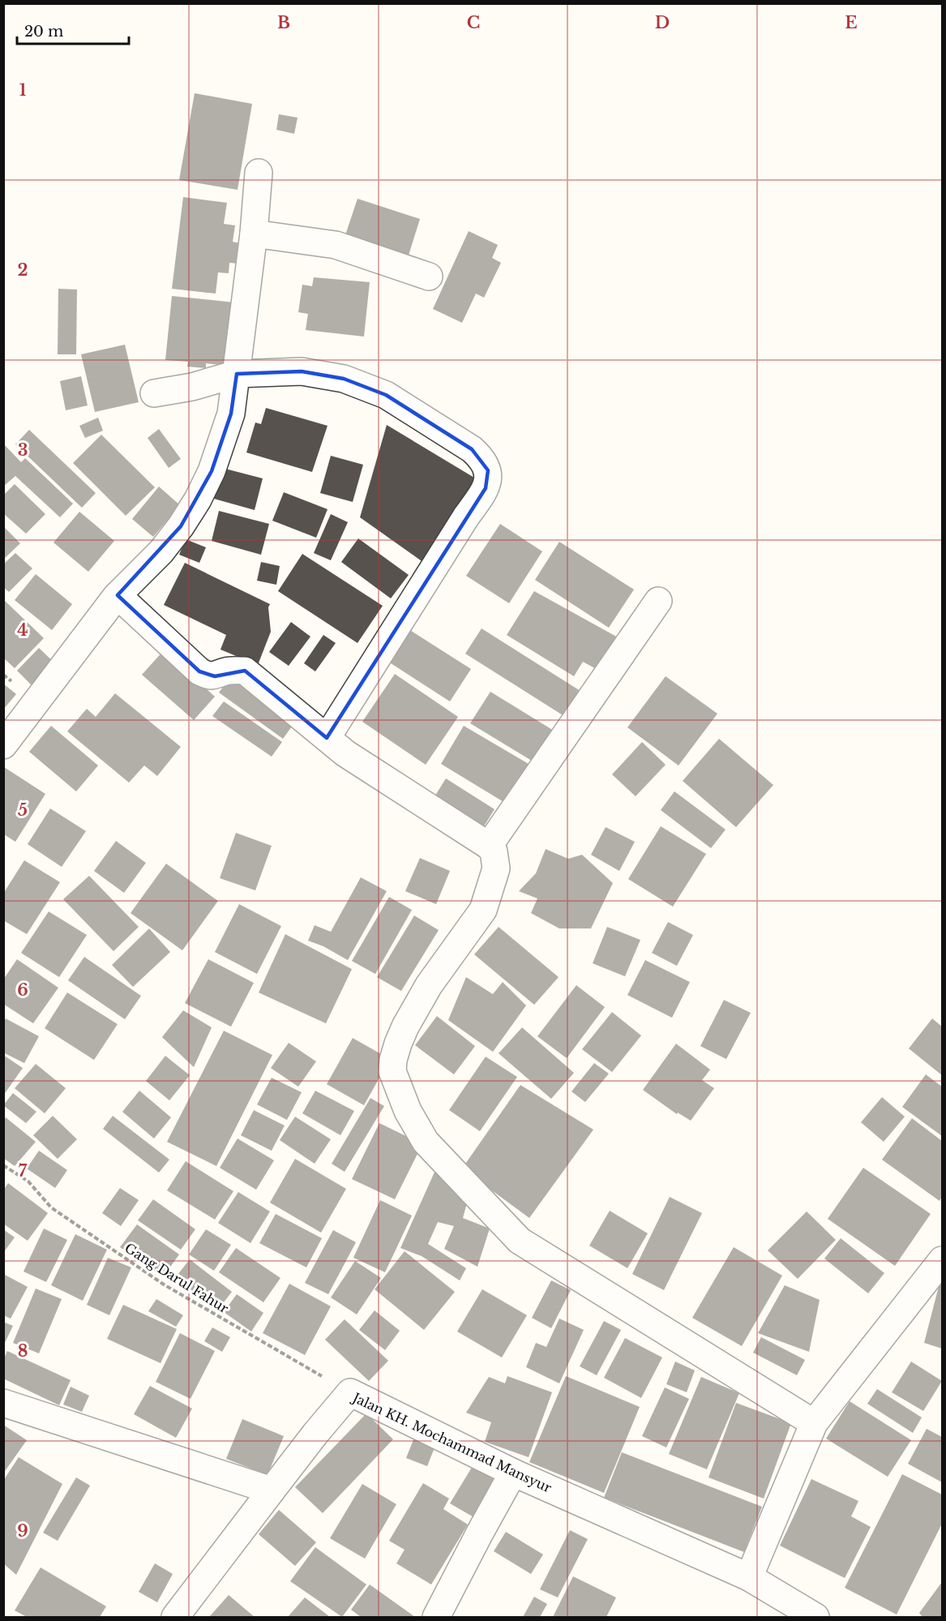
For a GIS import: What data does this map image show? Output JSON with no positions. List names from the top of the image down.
{
  "streets": {
    "street": ["Jalan KH. Mochammad Mansyur"],
    "path": ["Gang Darul Fahur"]
  },
  "crossings": [
    ["Gang Darul Fahur", "Jalan KH. Mochammad Mansyur"]
  ],
  "scale_bar": "20 m",
  "grid": {
    "columns": [
      "B",
      "C",
      "D",
      "E"
    ],
    "rows": [
      "1",
      "2",
      "3",
      "4",
      "5",
      "6",
      "7",
      "8",
      "9"
    ]
  }
}
